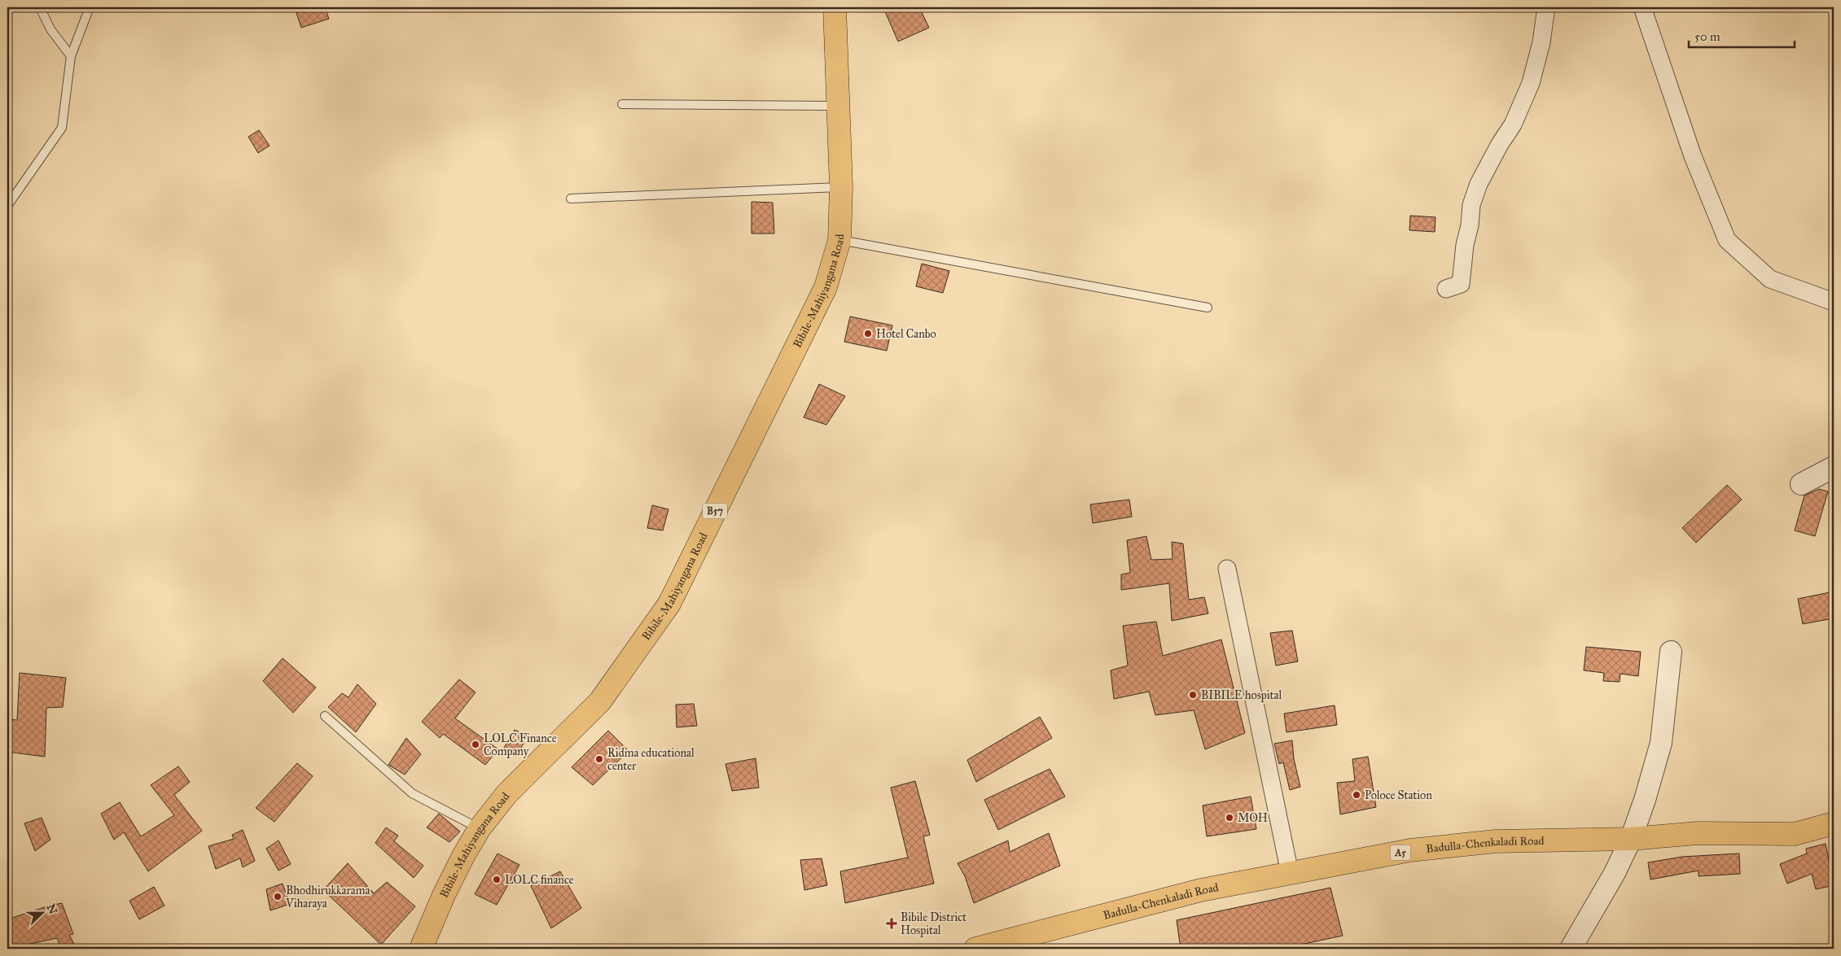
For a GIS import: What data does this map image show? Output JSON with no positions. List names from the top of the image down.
{
  "streets": {
    "main road": [
      "Bibile-Mahiyangana Road",
      "B57",
      "Badulla-Chenkaladi Road",
      "A5"
    ]
  },
  "places": {
    "other": [
      "Hotel Canbo",
      "BIBILE hospital",
      "LOLC Finance Company",
      "Ridma educational center",
      "Poloce Station",
      "MOH",
      "LOLC finance",
      "Bhodhirukkarama Viharaya"
    ],
    "health": ["Bibile District Hospital"]
  },
  "scale_bar": "50 m",
  "north": "right"
}
